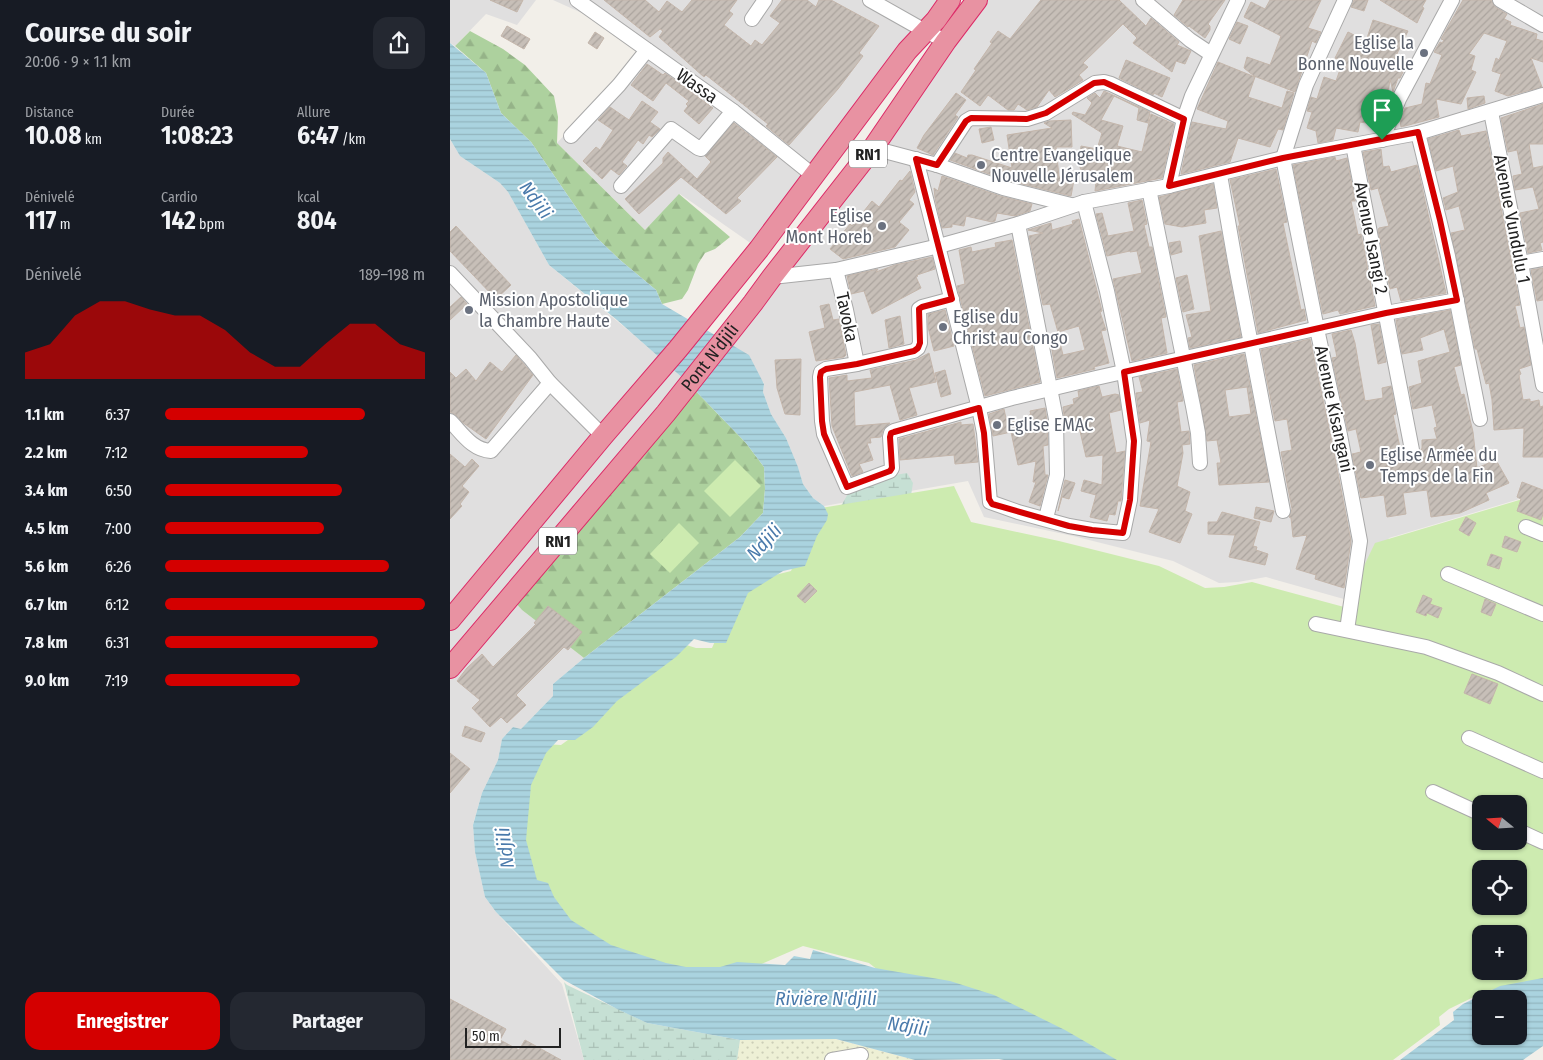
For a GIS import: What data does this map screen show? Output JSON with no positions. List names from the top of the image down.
{
  "streets": {
    "highway": ["RN1", "Pont N'djili"],
    "street": [
      "Wassa",
      "Avenue Vundulu 1",
      "Avenue Isangi 2",
      "Tavoka",
      "Avenue Kisangani"
    ]
  },
  "crossings": [
    ["Wassa", "RN1"],
    ["Wassa", "Pont N'djili"],
    ["RN1", "Pont N'djili"]
  ],
  "water": ["Ndjili", "Rivière N'djili"],
  "places": [
    "Eglise la Bonne Nouvelle",
    "Centre Evangelique Nouvelle Jérusalem",
    "Eglise Mont Horeb",
    "Mission Apostolique la Chambre Haute",
    "Eglise du Christ au Congo",
    "Eglise EMAC",
    "Eglise Armée du Temps de la Fin"
  ],
  "scale_bar": "50 m",
  "north": "left",
  "page": {
    "heading": ["Course du soir", "20:06 · 9 × 1.1 km"],
    "stats": [
      ["Distance", "10.08 km"],
      ["Durée", "1:08:23"],
      ["Allure", "6:47 /km"],
      ["Dénivelé", "117 m"],
      ["Cardio", "142 bpm"],
      ["kcal", "804"]
    ],
    "chart": ["Dénivelé", "189–198 m"],
    "list": [
      {
        "name": "1.1 km",
        "note": "6:37"
      },
      {
        "name": "2.2 km",
        "note": "7:12"
      },
      {
        "name": "3.4 km",
        "note": "6:50"
      },
      {
        "name": "4.5 km",
        "note": "7:00"
      },
      {
        "name": "5.6 km",
        "note": "6:26"
      },
      {
        "name": "6.7 km",
        "note": "6:12"
      },
      {
        "name": "7.8 km",
        "note": "6:31"
      },
      {
        "name": "9.0 km",
        "note": "7:19"
      }
    ],
    "map_buttons": ["+", "−"],
    "buttons": ["Enregistrer", "Partager"],
    "scale": "50 m"
  }
}
